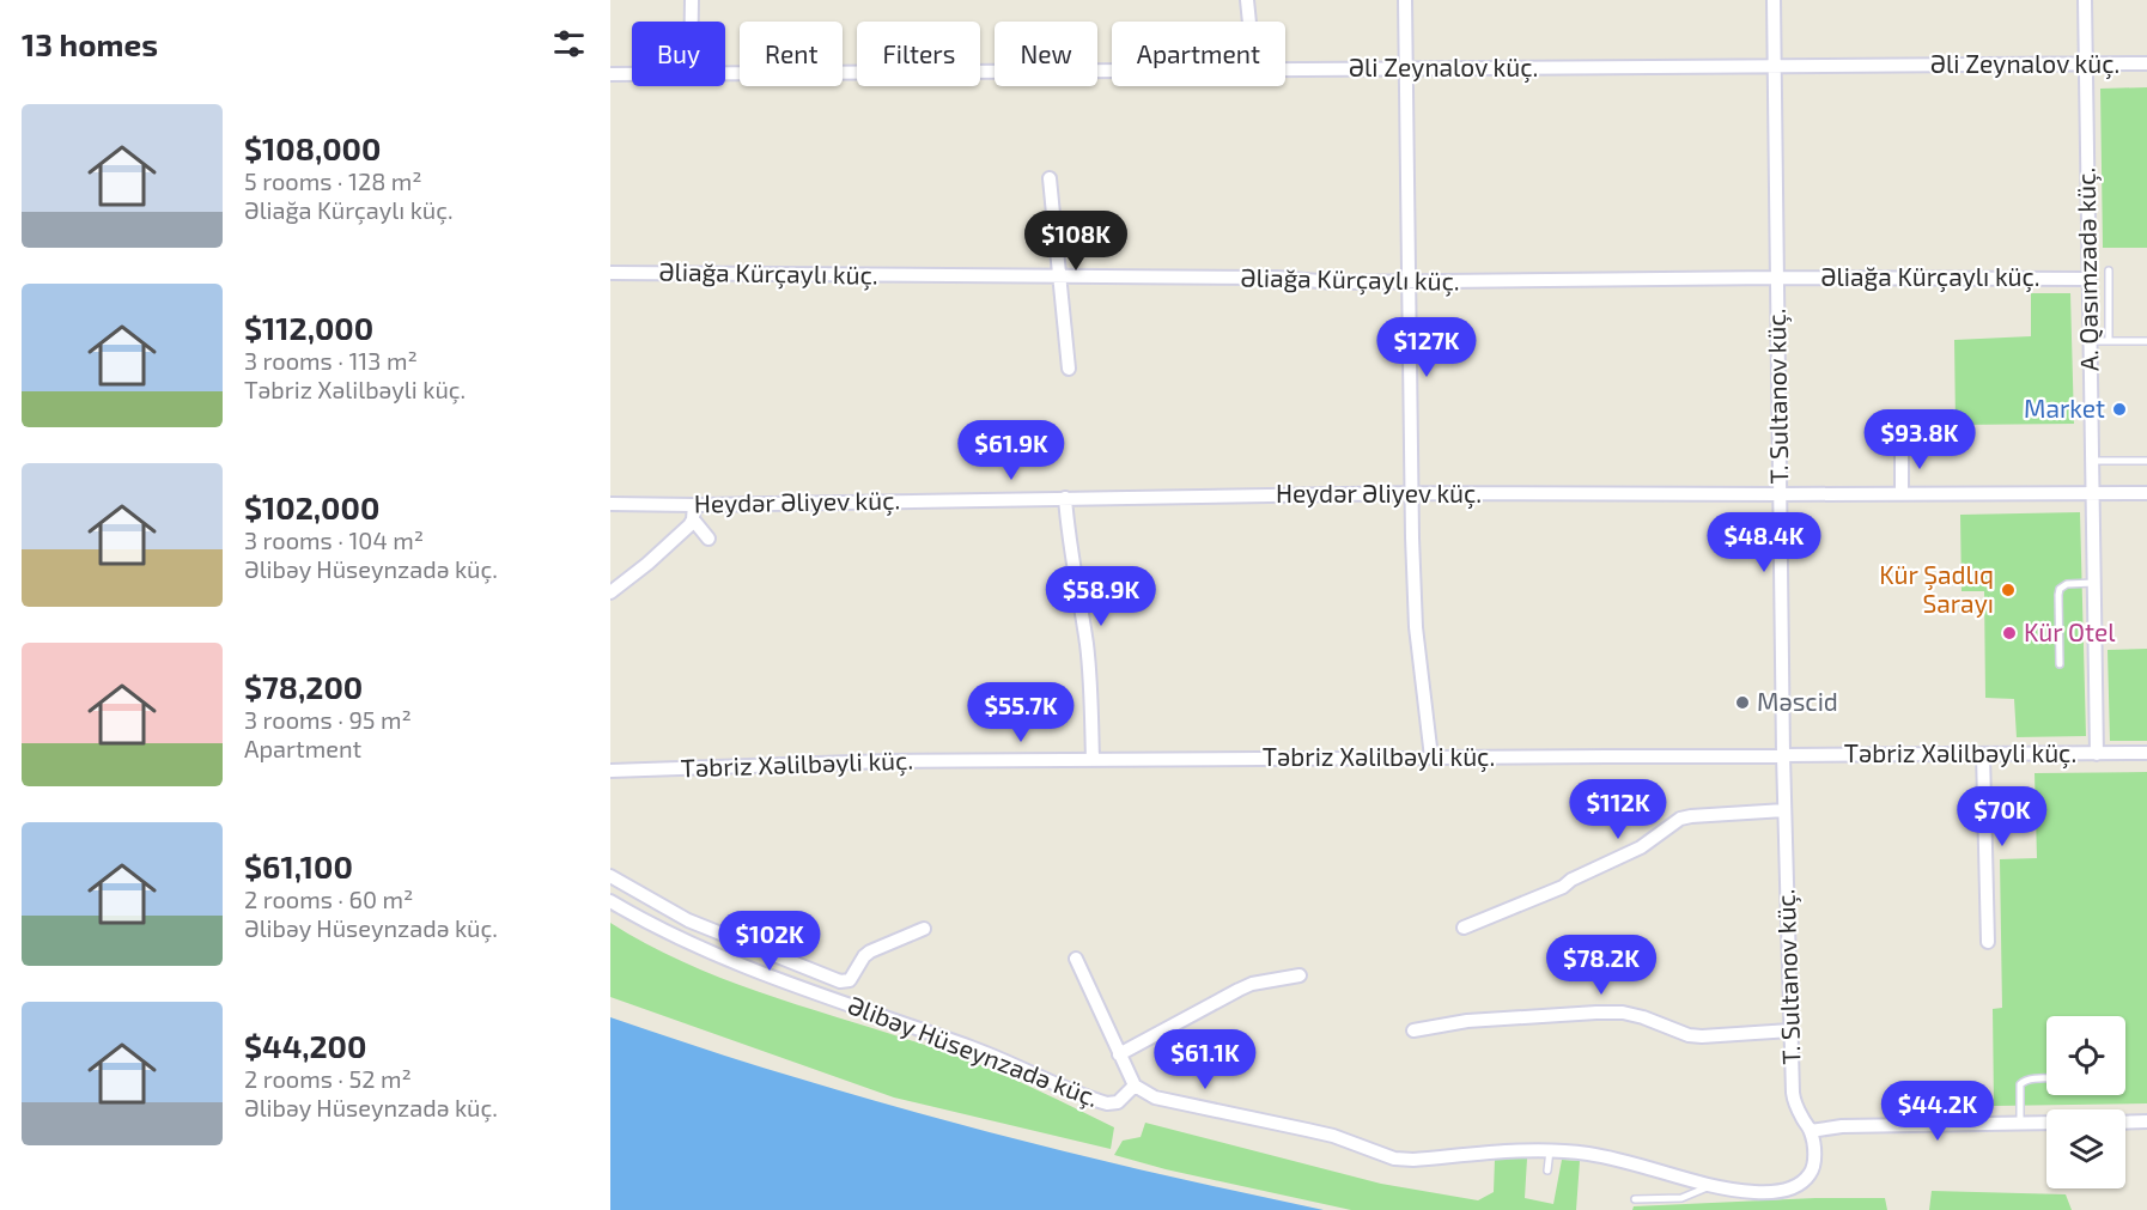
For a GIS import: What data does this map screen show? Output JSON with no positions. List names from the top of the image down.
{
  "streets": {
    "street": [
      "Əli Zeynalov küç.",
      "A. Qasımzadə küç.",
      "Əliağa Kürçaylı küç.",
      "T. Sultanov küç.",
      "Heydər Əliyev küç.",
      "Təbriz Xəlilbəyli küç.",
      "Əlibəy Hüseynzadə küç."
    ]
  },
  "crossings": [
    ["Əli Zeynalov küç.", "A. Qasımzadə küç."],
    ["Əli Zeynalov küç.", "T. Sultanov küç."],
    ["A. Qasımzadə küç.", "Əliağa Kürçaylı küç."],
    ["A. Qasımzadə küç.", "Heydər Əliyev küç."],
    ["A. Qasımzadə küç.", "Təbriz Xəlilbəyli küç."],
    ["Əliağa Kürçaylı küç.", "T. Sultanov küç."],
    ["T. Sultanov küç.", "Heydər Əliyev küç."],
    ["T. Sultanov küç.", "Təbriz Xəlilbəyli küç."],
    ["T. Sultanov küç.", "Əlibəy Hüseynzadə küç."]
  ],
  "places": [
    "Market",
    "Kür Şadlıq Sarayı",
    "Kür Otel",
    "Məscid"
  ],
  "page": {
    "heading": "13 homes",
    "chip": [
      "Buy",
      "Rent",
      "Filters",
      "New",
      "Apartment"
    ],
    "list": [
      {
        "name": "$108,000",
        "note": "5 rooms · 128 m² · Əliağa Kürçaylı küç."
      },
      {
        "name": "$112,000",
        "note": "3 rooms · 113 m² · Təbriz Xəlilbəyli küç."
      },
      {
        "name": "$102,000",
        "note": "3 rooms · 104 m² · Əlibəy Hüseynzadə küç."
      },
      {
        "name": "$78,200",
        "note": "3 rooms · 95 m² · Apartment"
      },
      {
        "name": "$61,100",
        "note": "2 rooms · 60 m² · Əlibəy Hüseynzadə küç."
      },
      {
        "name": "$44,200",
        "note": "2 rooms · 52 m² · Əlibəy Hüseynzadə küç."
      }
    ],
    "price": [
      "$108K",
      "$127K",
      "$93.8K",
      "$61.9K",
      "$48.4K",
      "$58.9K",
      "$55.7K",
      "$112K",
      "$70K",
      "$102K",
      "$78.2K",
      "$61.1K",
      "$44.2K"
    ]
  }
}
